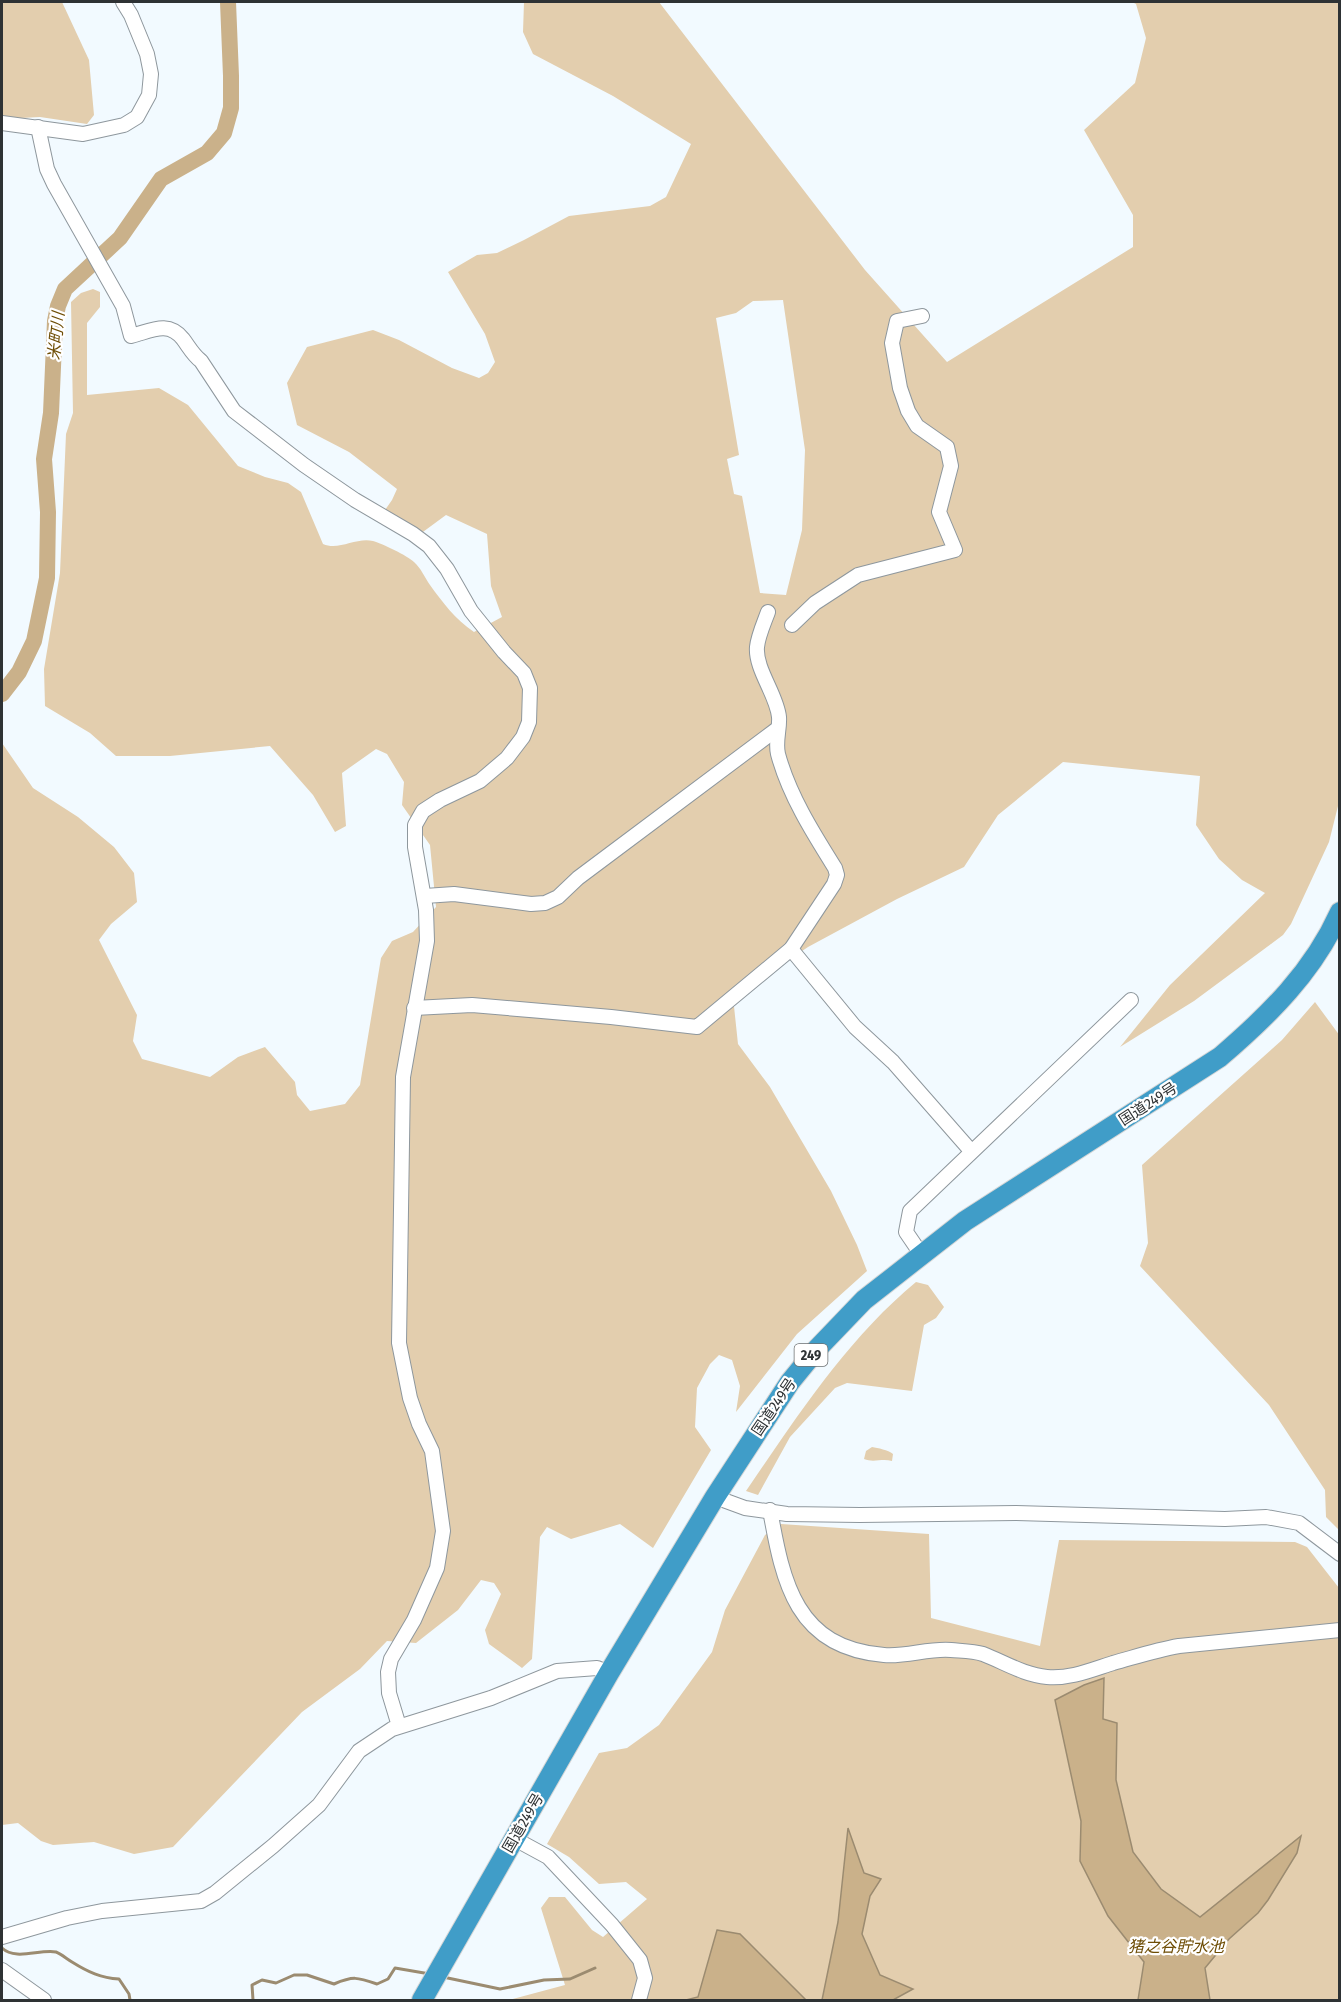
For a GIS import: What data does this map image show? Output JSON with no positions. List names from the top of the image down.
{
  "streets": {
    "highway": ["国道249号", "249"]
  },
  "water": ["米町川", "猪之谷貯水池"]
}
